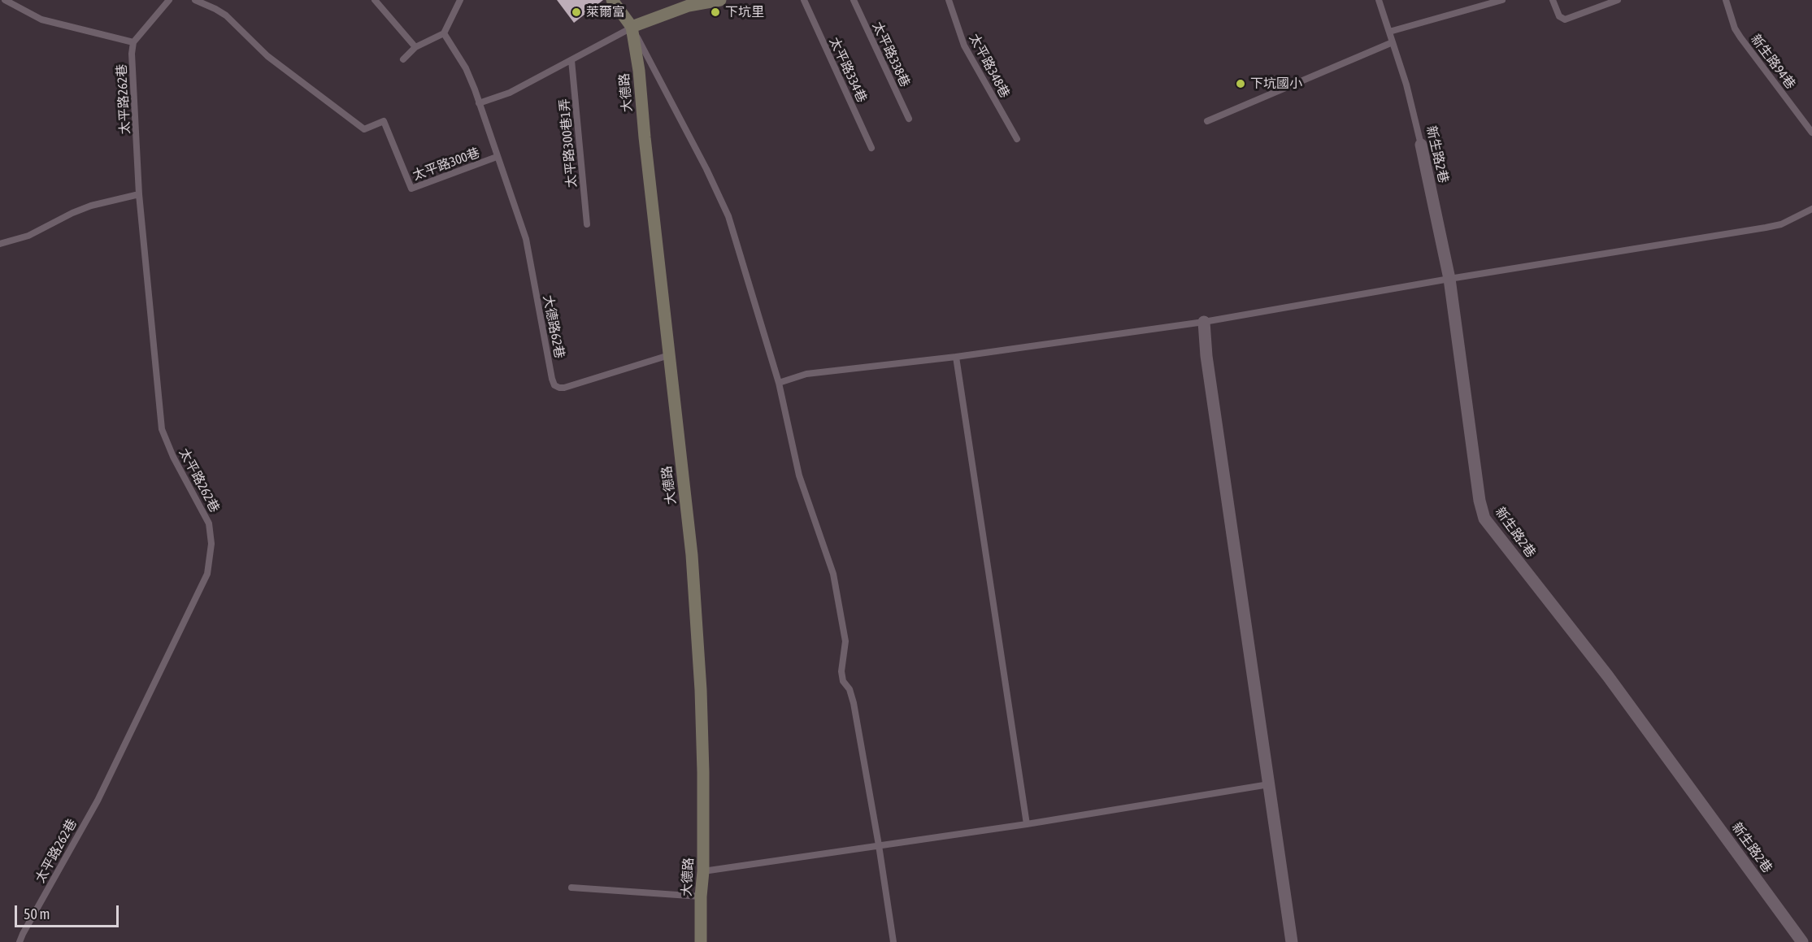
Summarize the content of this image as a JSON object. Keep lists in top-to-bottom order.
{
  "streets": {
    "street": ["大德路", "新生路2巷"],
    "lane": [
      "太平路338巷",
      "新生路94巷",
      "太平路348巷",
      "太平路334巷",
      "太平路262巷",
      "太平路300巷1弄",
      "太平路300巷",
      "大德路62巷"
    ]
  },
  "crossings": [
    ["大德路", "大德路62巷"],
    ["太平路300巷", "大德路62巷"]
  ],
  "places": ["萊爾富", "下坑里", "下坑國小"],
  "scale_bar": "50 m"
}
